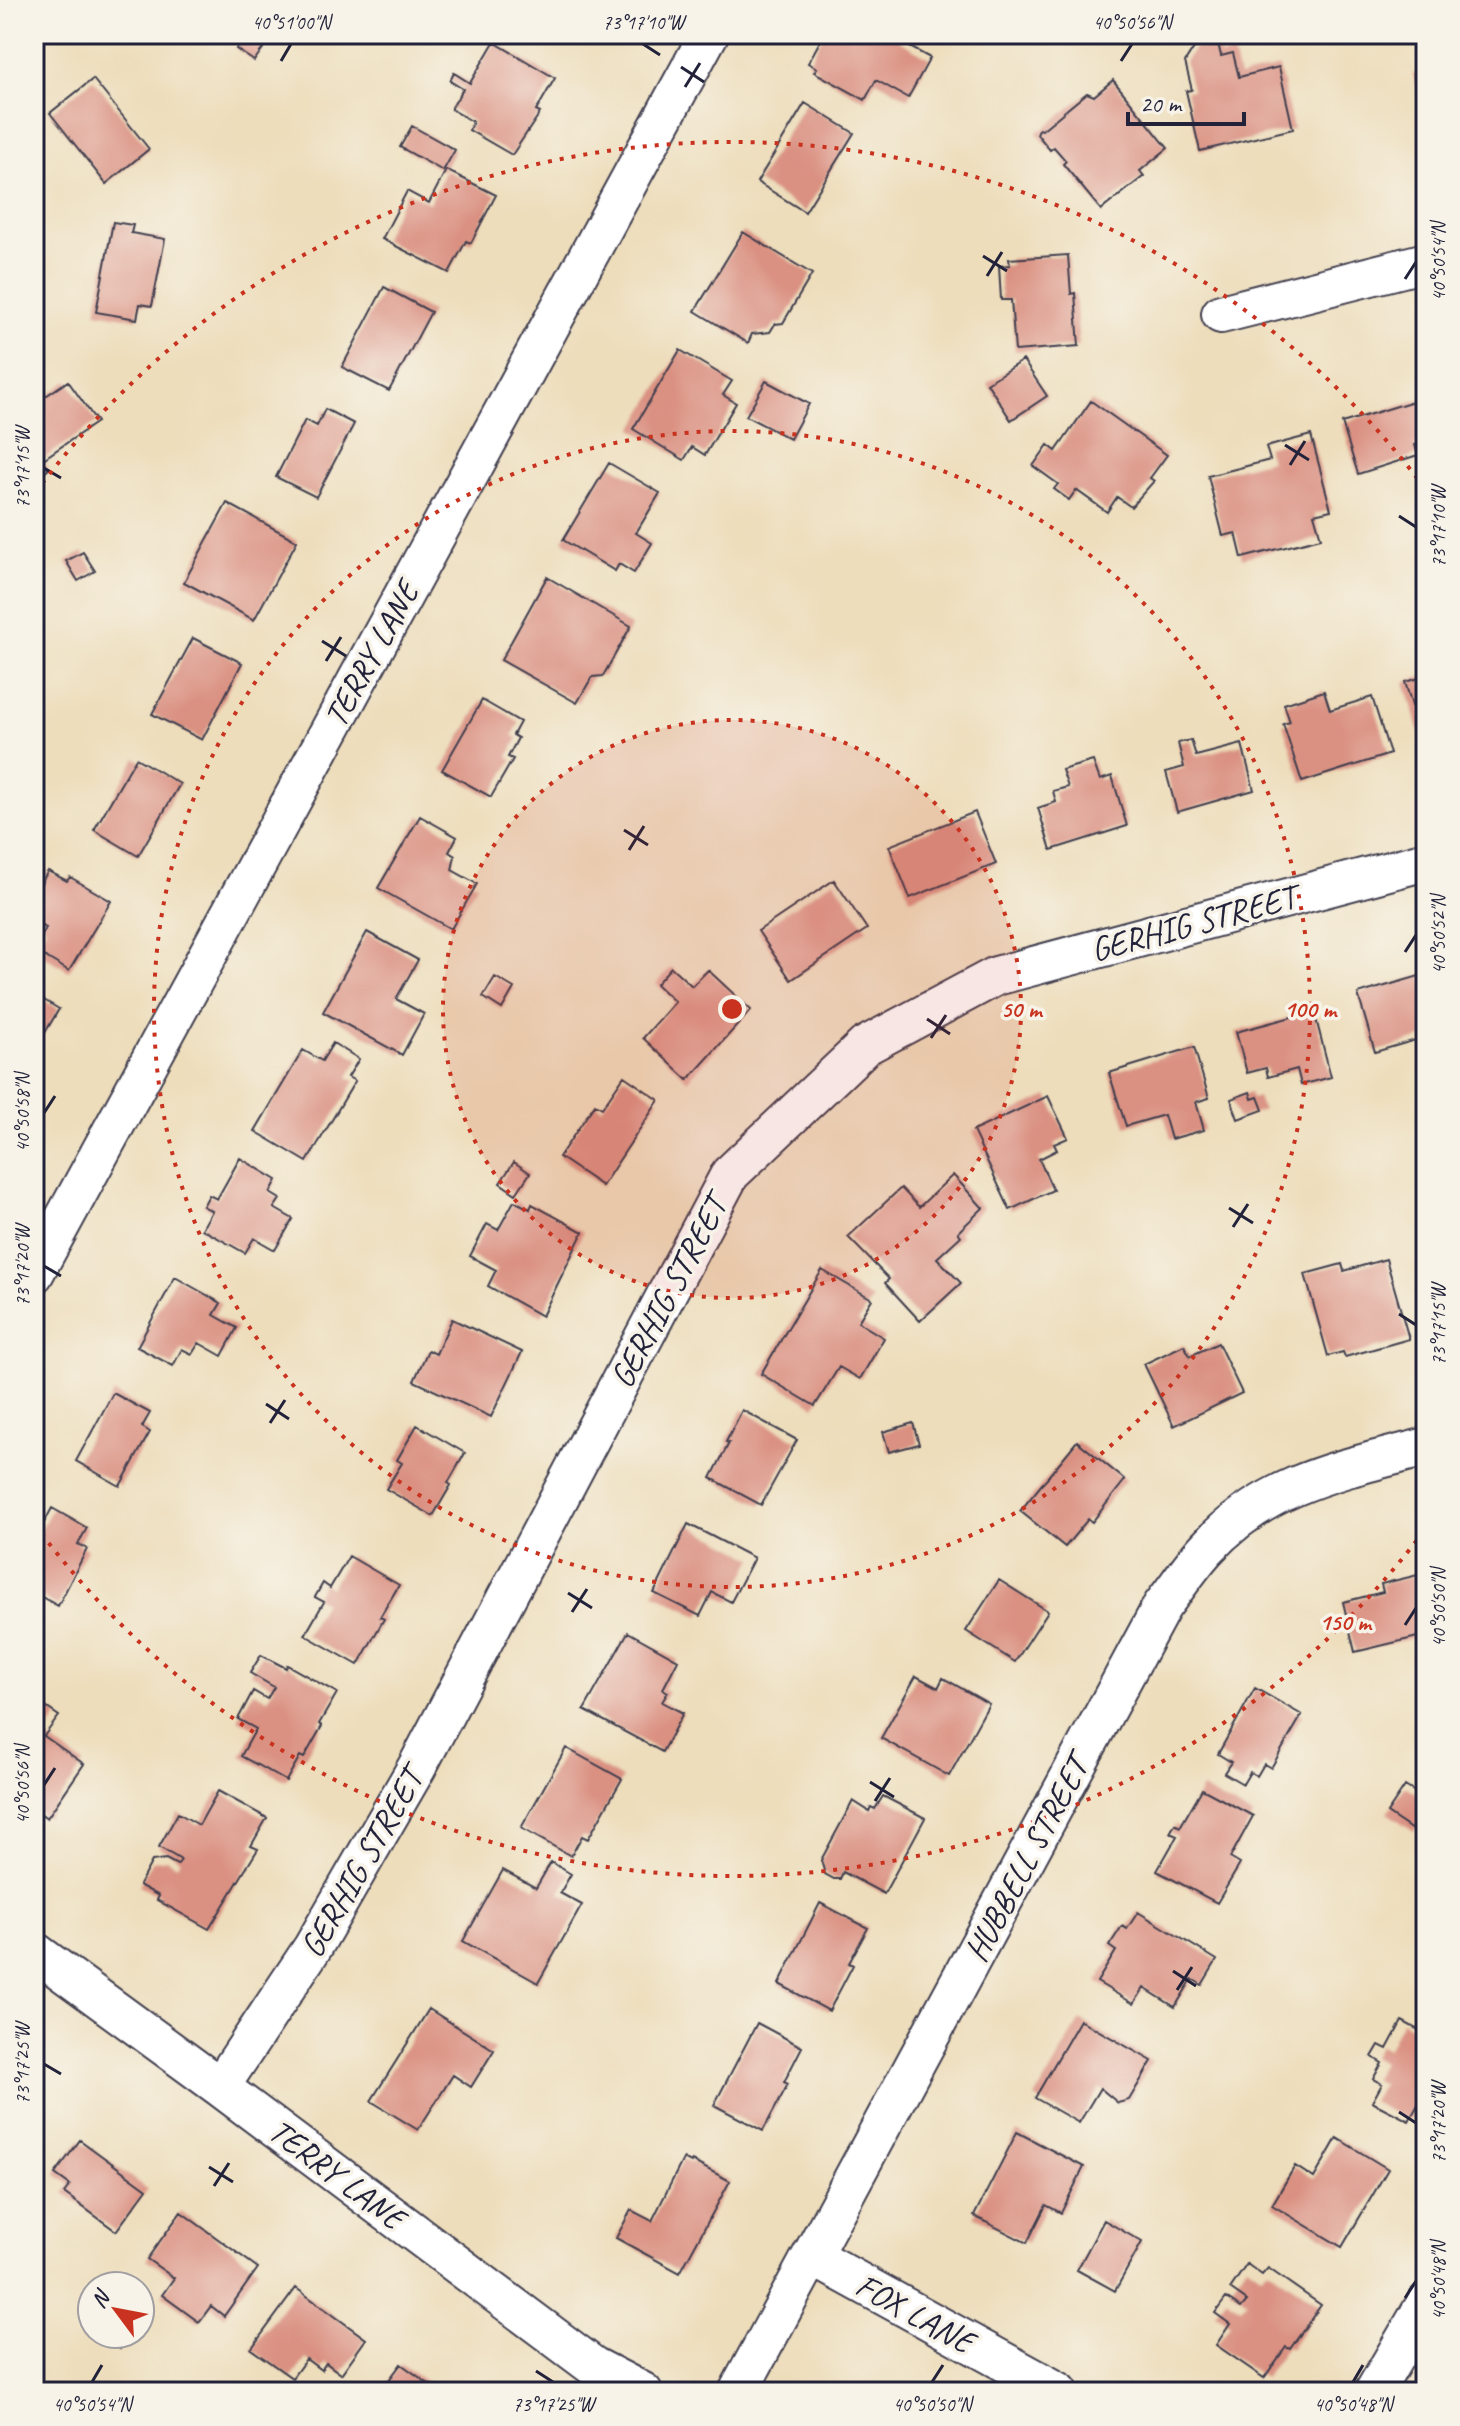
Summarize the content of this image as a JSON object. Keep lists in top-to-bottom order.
{
  "streets": {
    "street": [
      "TERRY LANE",
      "GERHIG STREET",
      "HUBBELL STREET",
      "FOX LANE"
    ]
  },
  "crossings": [
    ["TERRY LANE", "GERHIG STREET"],
    ["HUBBELL STREET", "FOX LANE"]
  ],
  "scale_bar": "20 m",
  "north": "top left",
  "coordinates": [
    "40°51'00\"N",
    "73°17'10\"W",
    "40°50'56\"N",
    "40°50'54\"N",
    "73°17'15\"W",
    "40°50'52\"N",
    "40°50'58\"N",
    "73°17'20\"W",
    "40°50'50\"N",
    "73°17'25\"W",
    "40°50'48\"N"
  ],
  "rings": ["50 m", "100 m", "150 m"]
}
